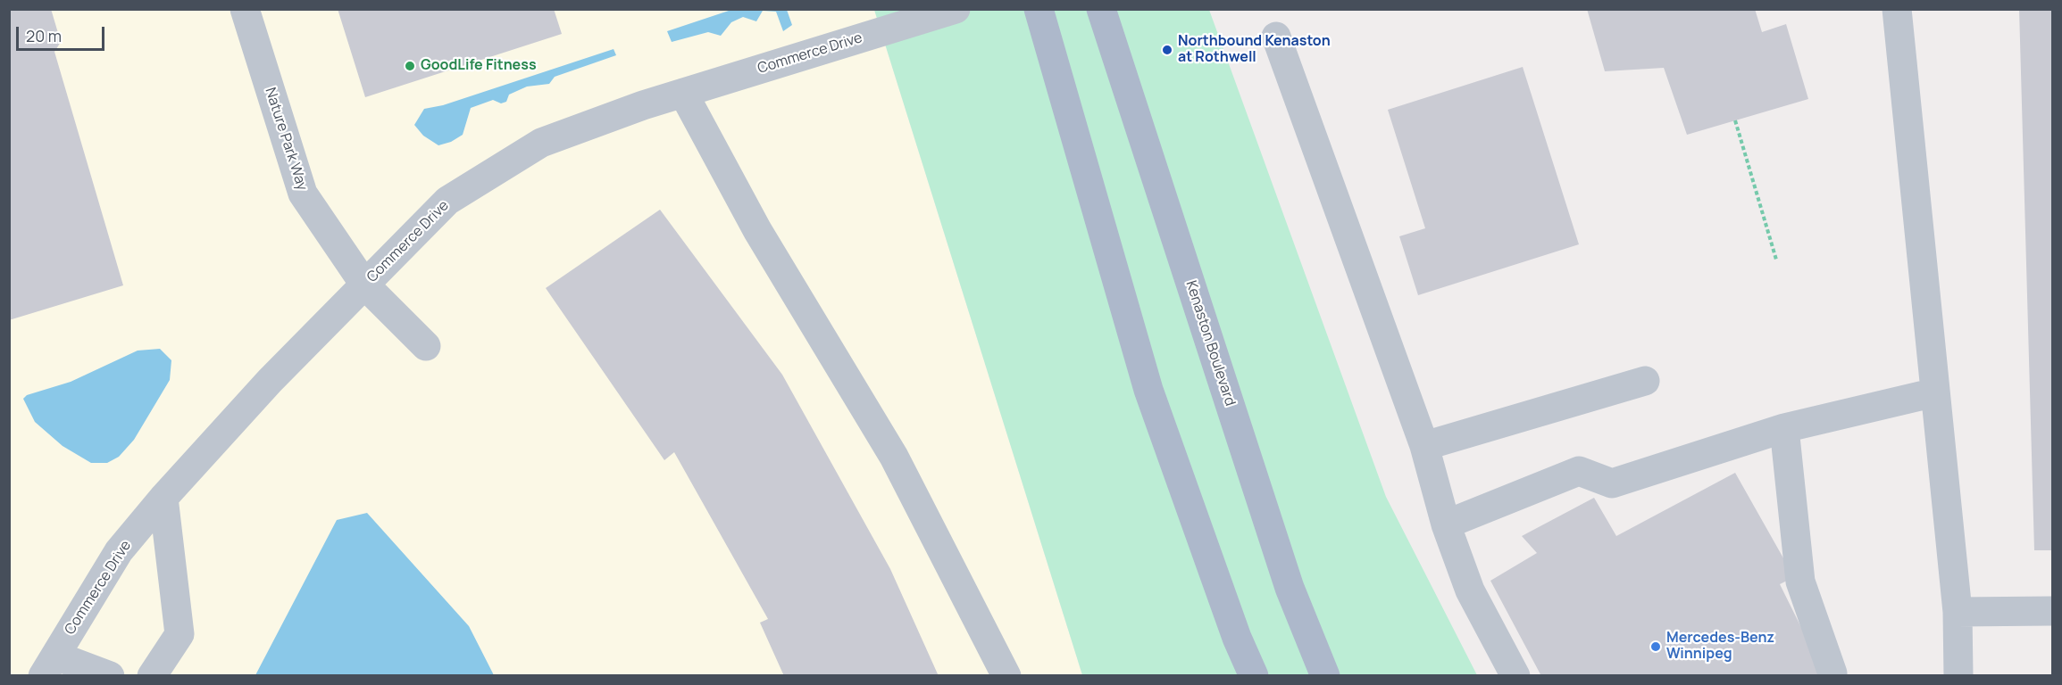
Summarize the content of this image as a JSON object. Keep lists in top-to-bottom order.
{
  "streets": {
    "main road": ["Kenaston Boulevard"],
    "street": ["Commerce Drive", "Nature Park Way"]
  },
  "crossings": [
    ["Commerce Drive", "Nature Park Way"]
  ],
  "places": ["Northbound Kenaston at Rothwell", "GoodLife Fitness", "Mercedes-Benz Winnipeg"],
  "scale_bar": "20 m"
}
